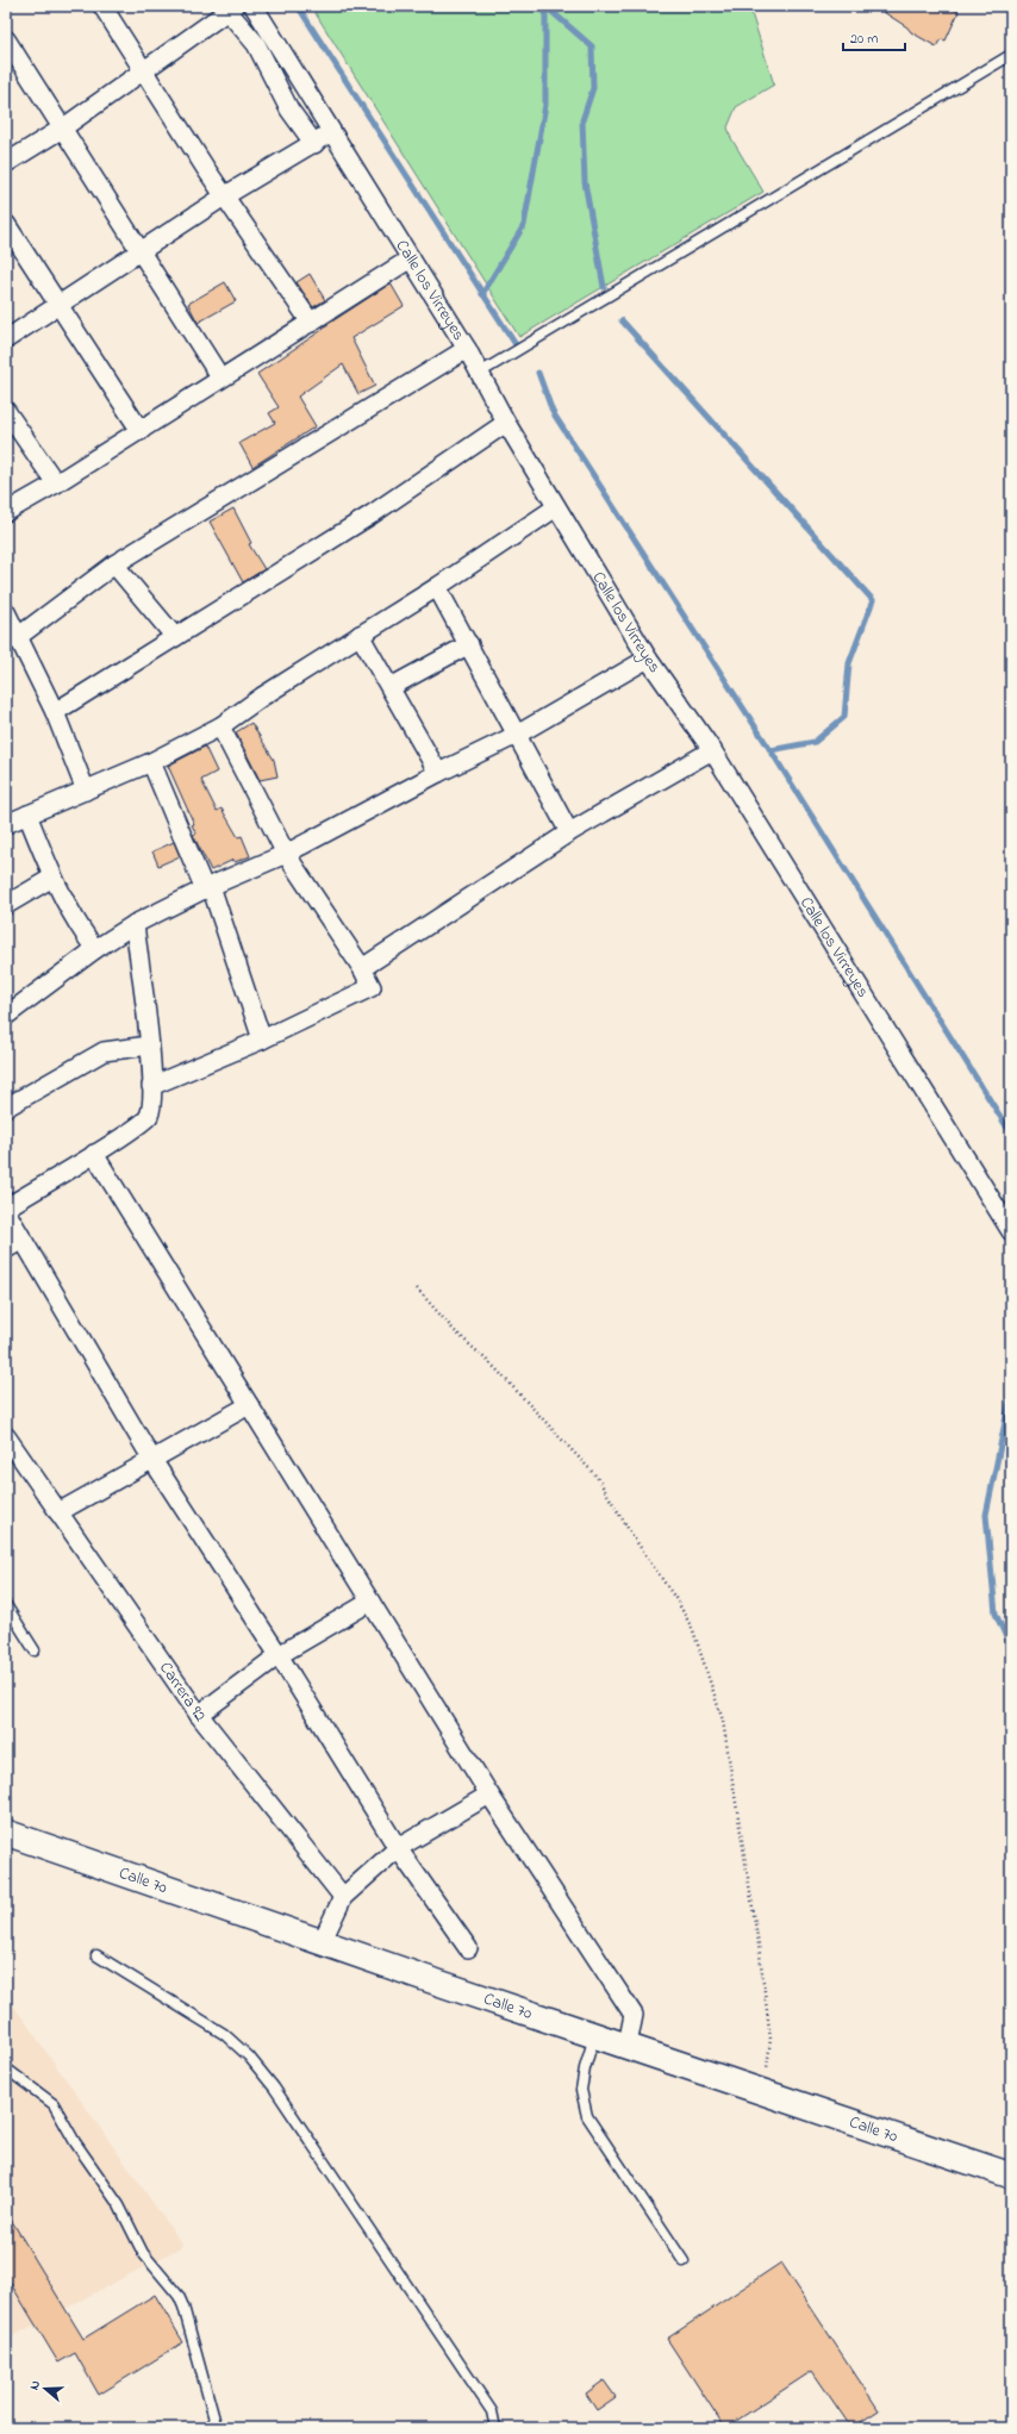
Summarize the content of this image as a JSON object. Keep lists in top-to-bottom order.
{
  "streets": {
    "street": ["Calle los Virreyes", "Carrera 92", "Calle 70"]
  },
  "scale_bar": "20 m",
  "north": "left"
}
